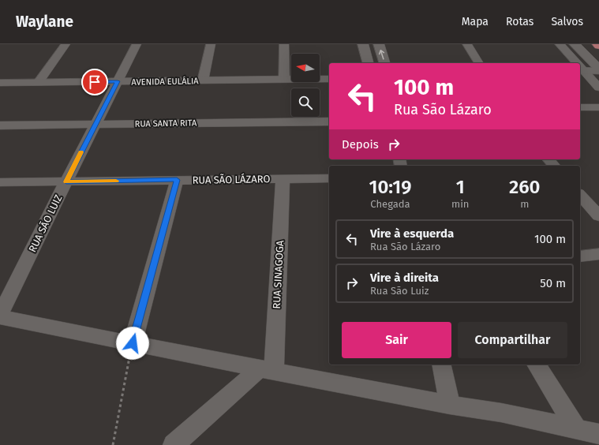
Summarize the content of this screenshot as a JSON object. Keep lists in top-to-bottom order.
{
  "streets": {
    "street": [
      "AVENIDA EULÁLIA",
      "RUA SANTA RITA",
      "RUA SÃO LÁZARO",
      "RUA SÃO LUIZ",
      "RUA SINAGOGA"
    ]
  },
  "crossings": [
    ["AVENIDA EULÁLIA", "RUA SÃO LUIZ"],
    ["RUA SANTA RITA", "RUA SÃO LUIZ"],
    ["RUA SÃO LÁZARO", "RUA SÃO LUIZ"],
    ["RUA SÃO LÁZARO", "RUA SINAGOGA"]
  ],
  "north": "left",
  "page": {
    "header": "Waylane",
    "nav": ["Mapa", "Rotas", "Salvos"],
    "turn": ["100 m", "Rua São Lázaro"],
    "then": "Depois",
    "eta": [
      "10:19",
      "Chegada",
      "1",
      "min",
      "260",
      "m"
    ],
    "list": [
      {
        "name": "Vire à esquerda",
        "note": "Rua São Lázaro",
        "value": "100 m"
      },
      {
        "name": "Vire à direita",
        "note": "Rua São Luiz",
        "value": "50 m"
      }
    ],
    "buttons": ["Sair", "Compartilhar"]
  }
}
